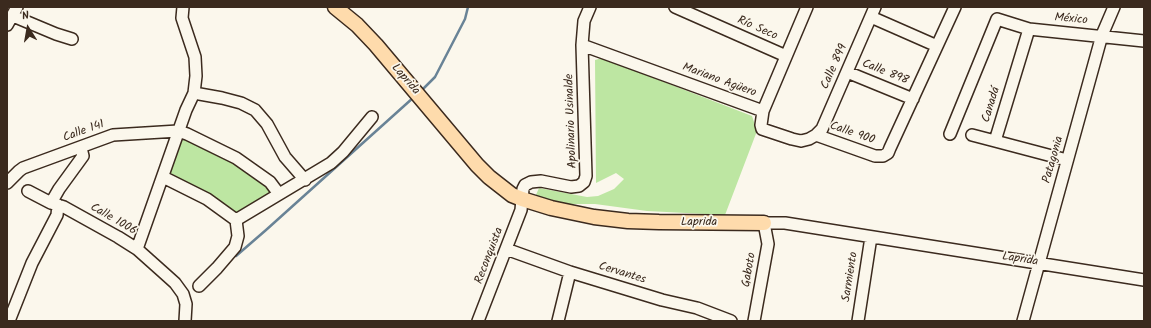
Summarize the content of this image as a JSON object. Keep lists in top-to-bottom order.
{
  "streets": {
    "main road": ["Laprida"],
    "street": [
      "México",
      "Río Seco",
      "Calle 899",
      "Calle 898",
      "Mariano Agüero",
      "Canadá",
      "Apolinario Usinalde",
      "Calle 141",
      "Calle 900",
      "Patagonia",
      "Calle 1006",
      "Reconquista",
      "Gaboto",
      "Cervantes",
      "Sarmiento"
    ]
  },
  "crossings": [
    ["México", "Canadá"],
    ["México", "Patagonia"],
    ["Río Seco", "Mariano Agüero"],
    ["Calle 899", "Calle 898"],
    ["Calle 899", "Calle 900"],
    ["Calle 898", "Calle 900"],
    ["Laprida", "Apolinario Usinalde"],
    ["Laprida", "Patagonia"],
    ["Laprida", "Reconquista"],
    ["Laprida", "Gaboto"],
    ["Laprida", "Sarmiento"],
    ["Mariano Agüero", "Apolinario Usinalde"],
    ["Mariano Agüero", "Calle 900"],
    ["Canadá", "Patagonia"],
    ["Apolinario Usinalde", "Reconquista"],
    ["Reconquista", "Cervantes"]
  ],
  "north": "top"
}
